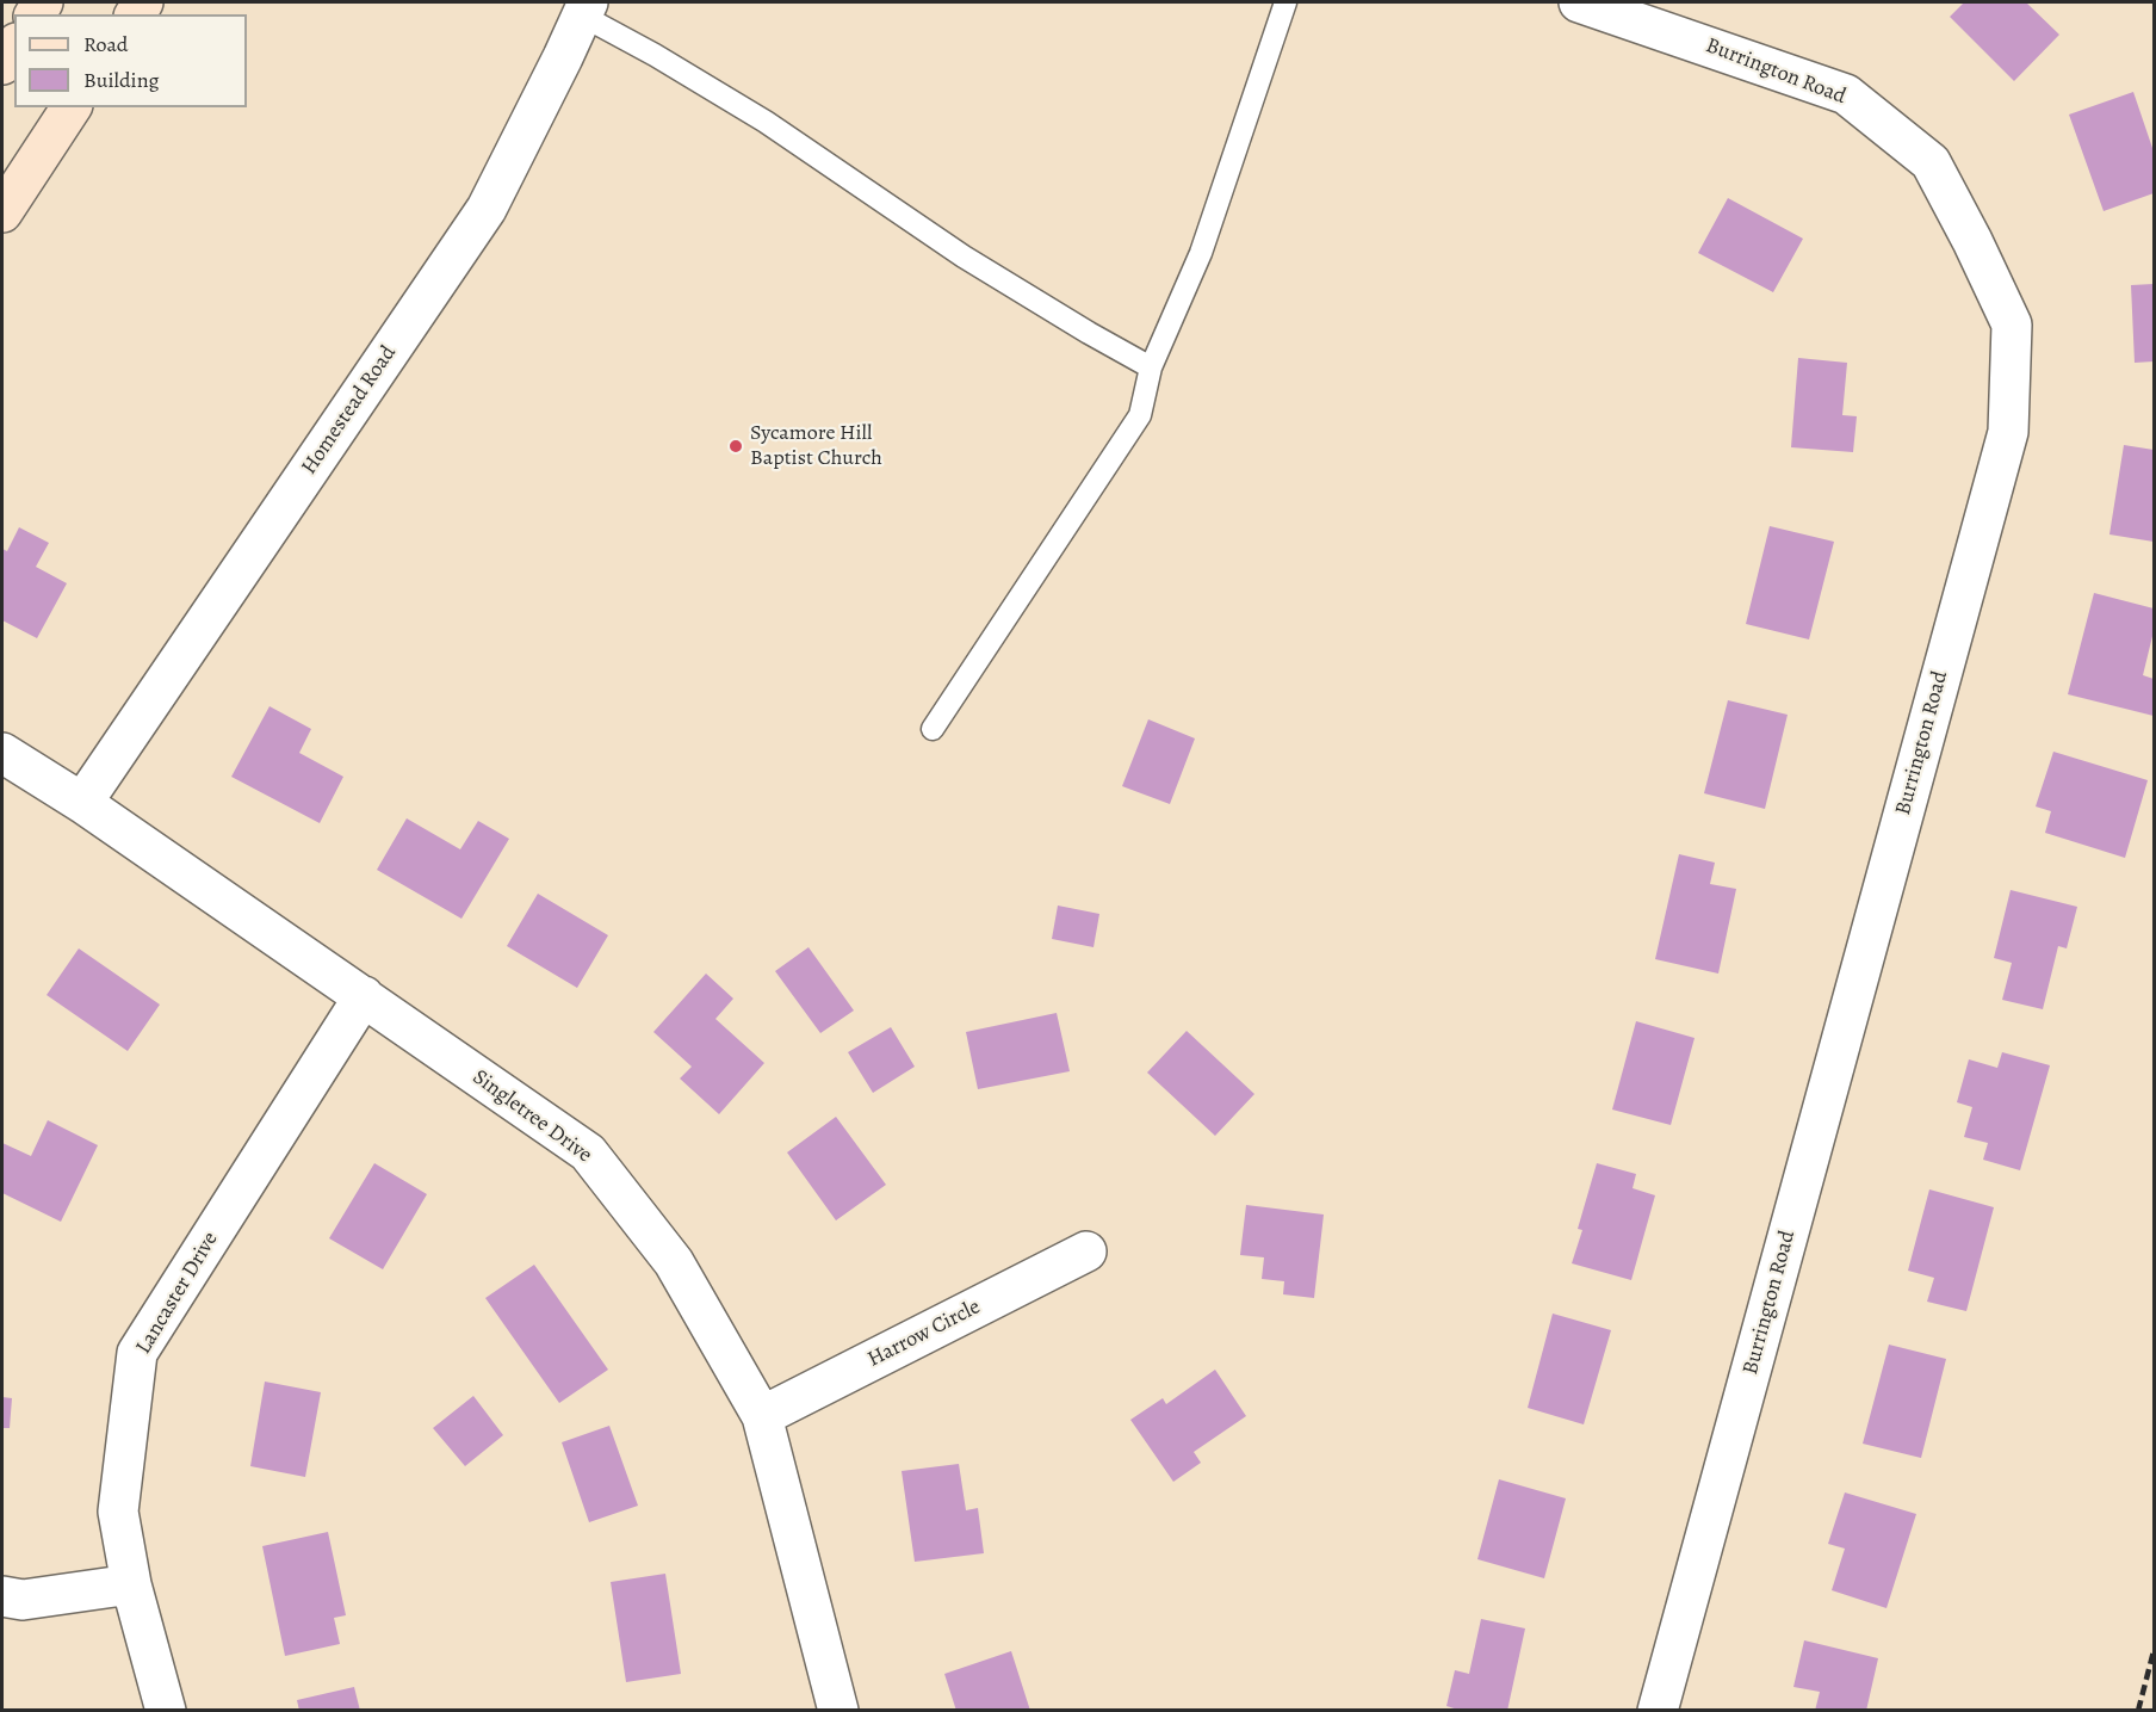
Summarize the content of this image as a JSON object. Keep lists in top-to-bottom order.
{
  "streets": {
    "street": [
      "Burrington Road",
      "Homestead Road",
      "Singletree Drive",
      "Lancaster Drive",
      "Harrow Circle"
    ]
  },
  "crossings": [
    ["Homestead Road", "Singletree Drive"],
    ["Singletree Drive", "Lancaster Drive"],
    ["Singletree Drive", "Harrow Circle"]
  ],
  "places": ["Sycamore Hill Baptist Church"],
  "legend": ["Road", "Building"]
}
